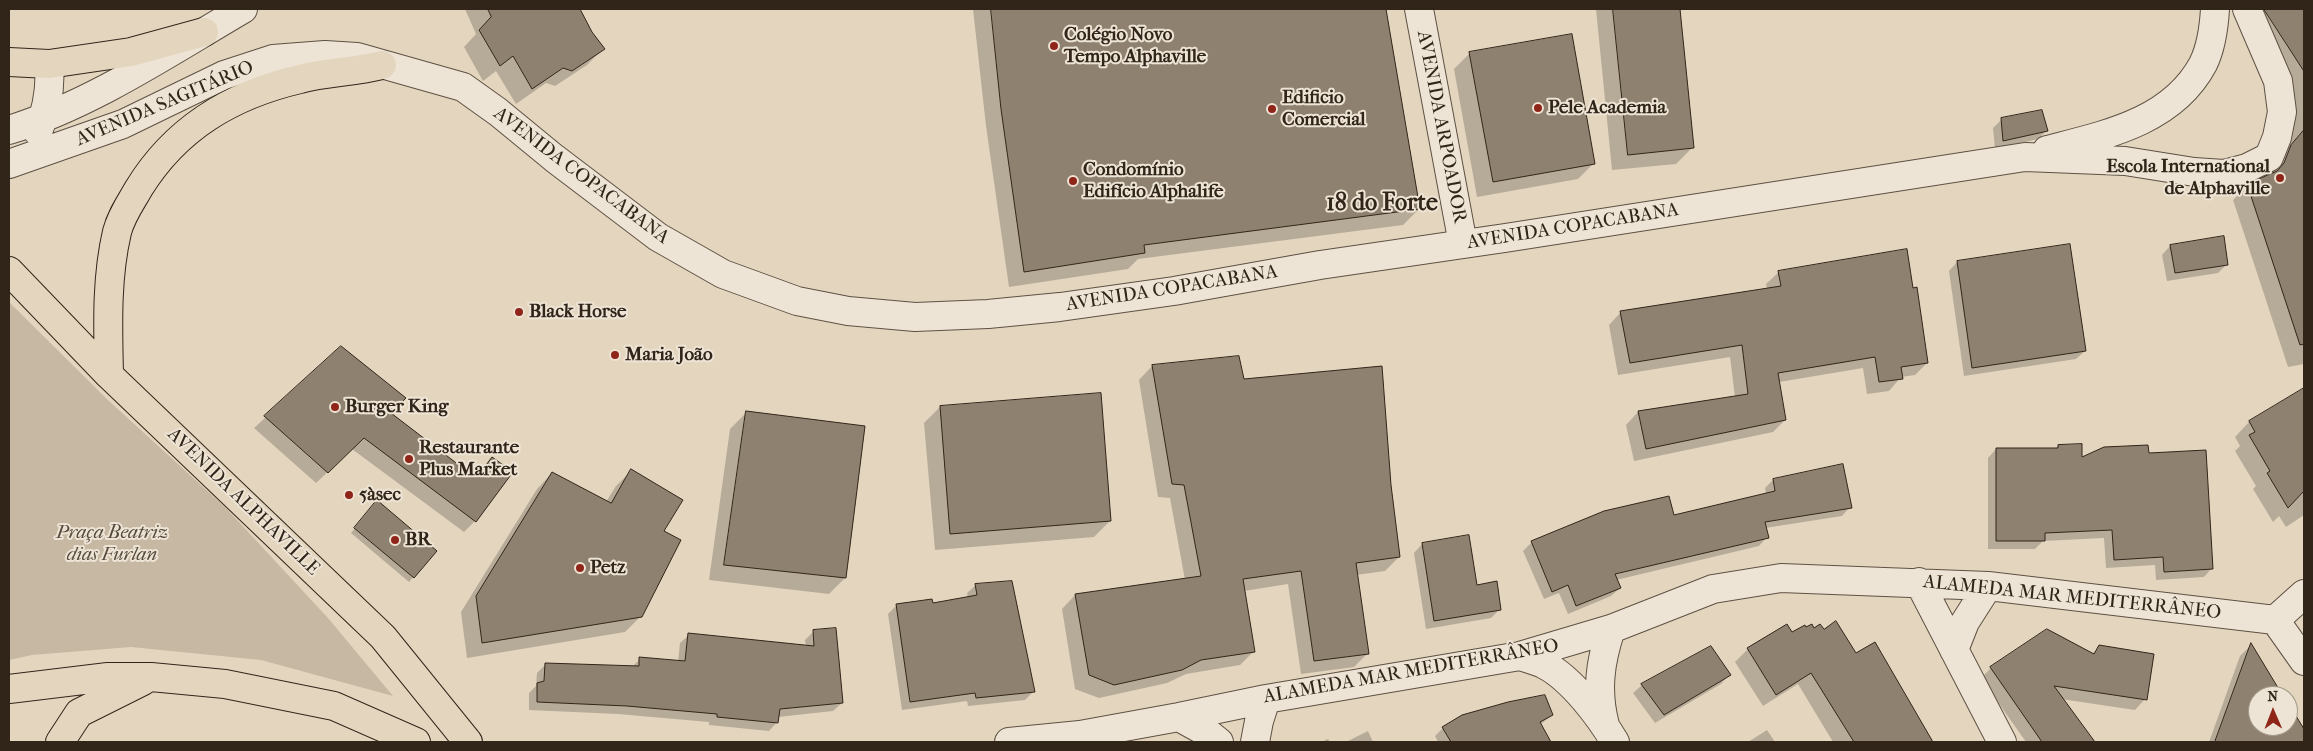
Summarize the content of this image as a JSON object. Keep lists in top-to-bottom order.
{
  "streets": {
    "main road": ["AVENIDA ALPHAVILLE"],
    "street": [
      "AVENIDA SAGITÁRIO",
      "AVENIDA ARPOADOR",
      "AVENIDA COPACABANA",
      "ALAMEDA MAR MEDITERRÂNEO"
    ]
  },
  "crossings": [
    ["AVENIDA SAGITÁRIO", "AVENIDA COPACABANA"],
    ["AVENIDA ARPOADOR", "AVENIDA COPACABANA"]
  ],
  "districts": ["18 do Forte"],
  "parks": ["Praça Beatriz dias Furlan"],
  "places": [
    "Colégio Novo Tempo Alphaville",
    "Pele Academia",
    "Edificio Comercial",
    "Escola International de Alphaville",
    "Condomínio Edifício Alphalife",
    "Black Horse",
    "Maria João",
    "Burger King",
    "Restaurante Plus Market",
    "5àsec",
    "BR",
    "Petz"
  ],
  "north": "top"
}
